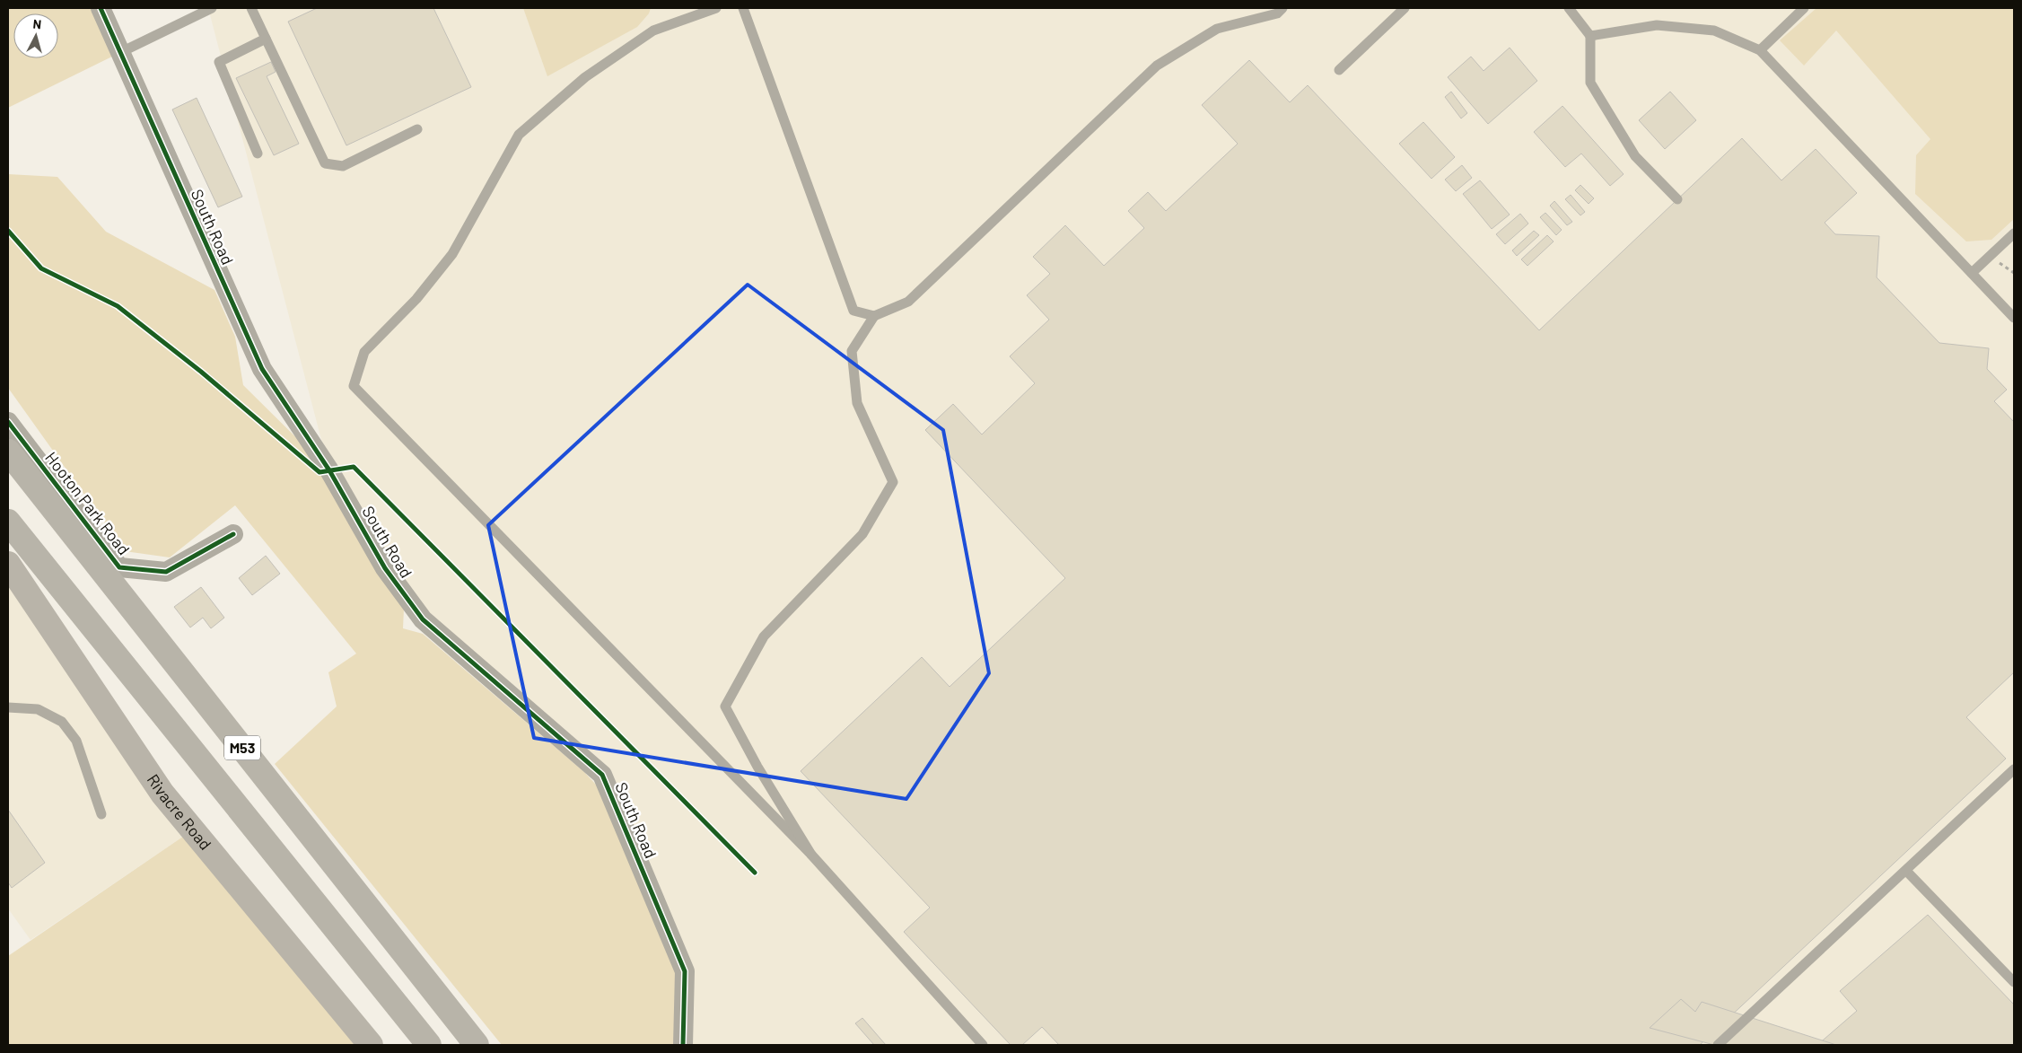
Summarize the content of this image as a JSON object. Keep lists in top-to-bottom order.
{
  "streets": {
    "highway": ["M53"],
    "main road": ["Rivacre Road"],
    "street": ["South Road", "Hooton Park Road"]
  },
  "north": "top"
}
